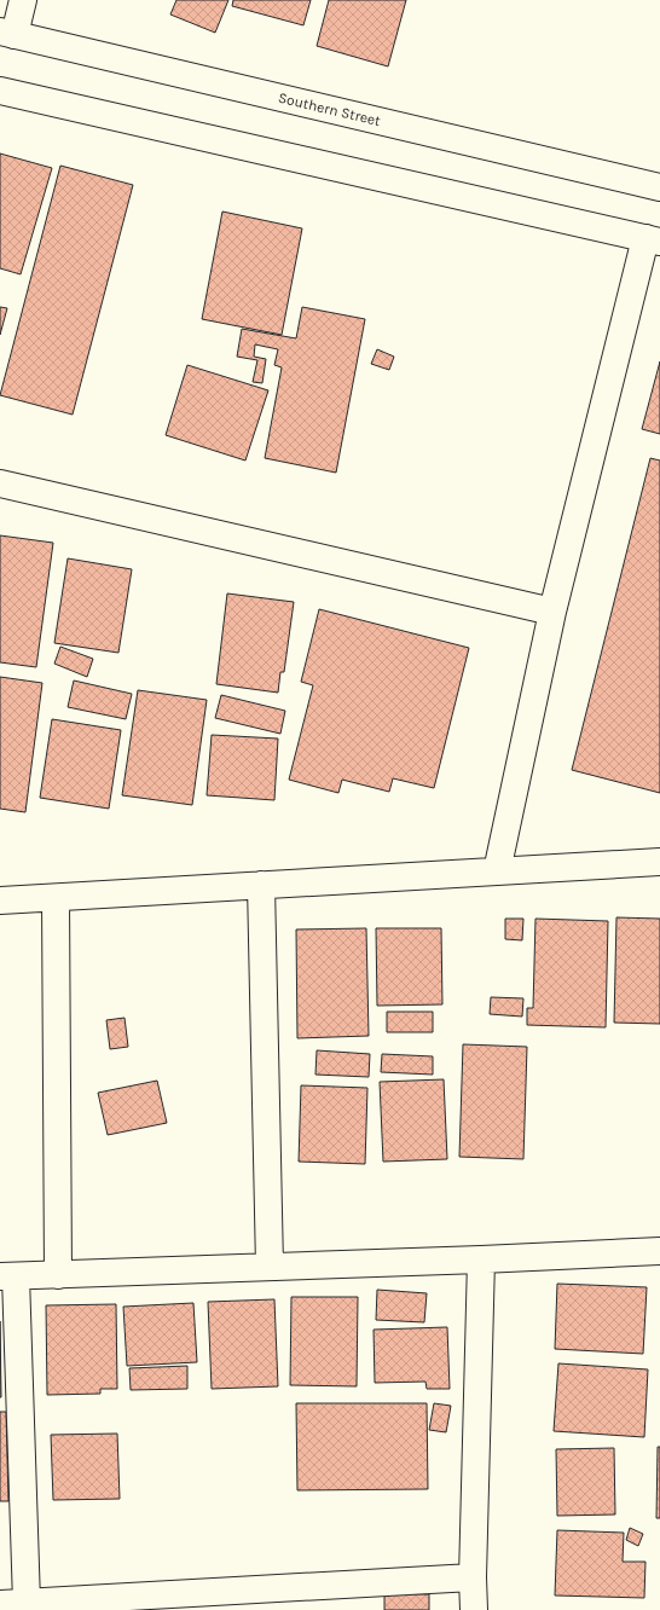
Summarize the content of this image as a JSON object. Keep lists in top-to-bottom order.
{
  "streets": {
    "street": ["Southern Street"]
  }
}
